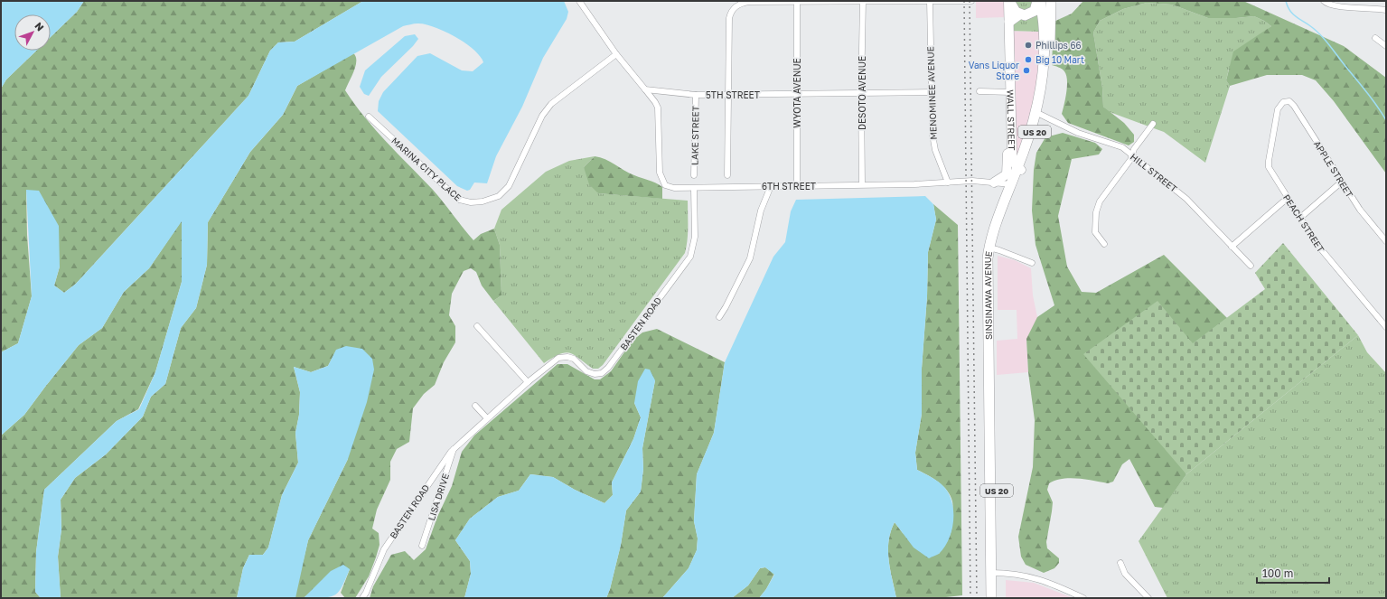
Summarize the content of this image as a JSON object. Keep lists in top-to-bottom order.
{
  "streets": {
    "highway": ["US 20", "SINSINAWA AVENUE"],
    "main road": ["WALL STREET"],
    "street": [
      "WYOTA AVENUE",
      "DESOTO AVENUE",
      "MENOMINEE AVENUE",
      "5TH STREET",
      "LAKE STREET",
      "MARINA CITY PLACE",
      "APPLE STREET",
      "HILL STREET",
      "6TH STREET",
      "PEACH STREET",
      "BASTEN ROAD",
      "LISA DRIVE"
    ]
  },
  "crossings": [
    ["WYOTA AVENUE", "5TH STREET"],
    ["WYOTA AVENUE", "6TH STREET"],
    ["DESOTO AVENUE", "5TH STREET"],
    ["DESOTO AVENUE", "6TH STREET"],
    ["MENOMINEE AVENUE", "5TH STREET"],
    ["MENOMINEE AVENUE", "6TH STREET"],
    ["5TH STREET", "LAKE STREET"],
    ["5TH STREET", "6TH STREET"],
    ["WALL STREET", "SINSINAWA AVENUE"],
    ["APPLE STREET", "PEACH STREET"],
    ["HILL STREET", "SINSINAWA AVENUE"],
    ["6TH STREET", "SINSINAWA AVENUE"],
    ["6TH STREET", "BASTEN ROAD"],
    ["BASTEN ROAD", "LISA DRIVE"]
  ],
  "places": ["Phillips 66", "Big 10 Mart", "Vans Liquor Store"],
  "scale_bar": "100 m",
  "north": "top right"
}
